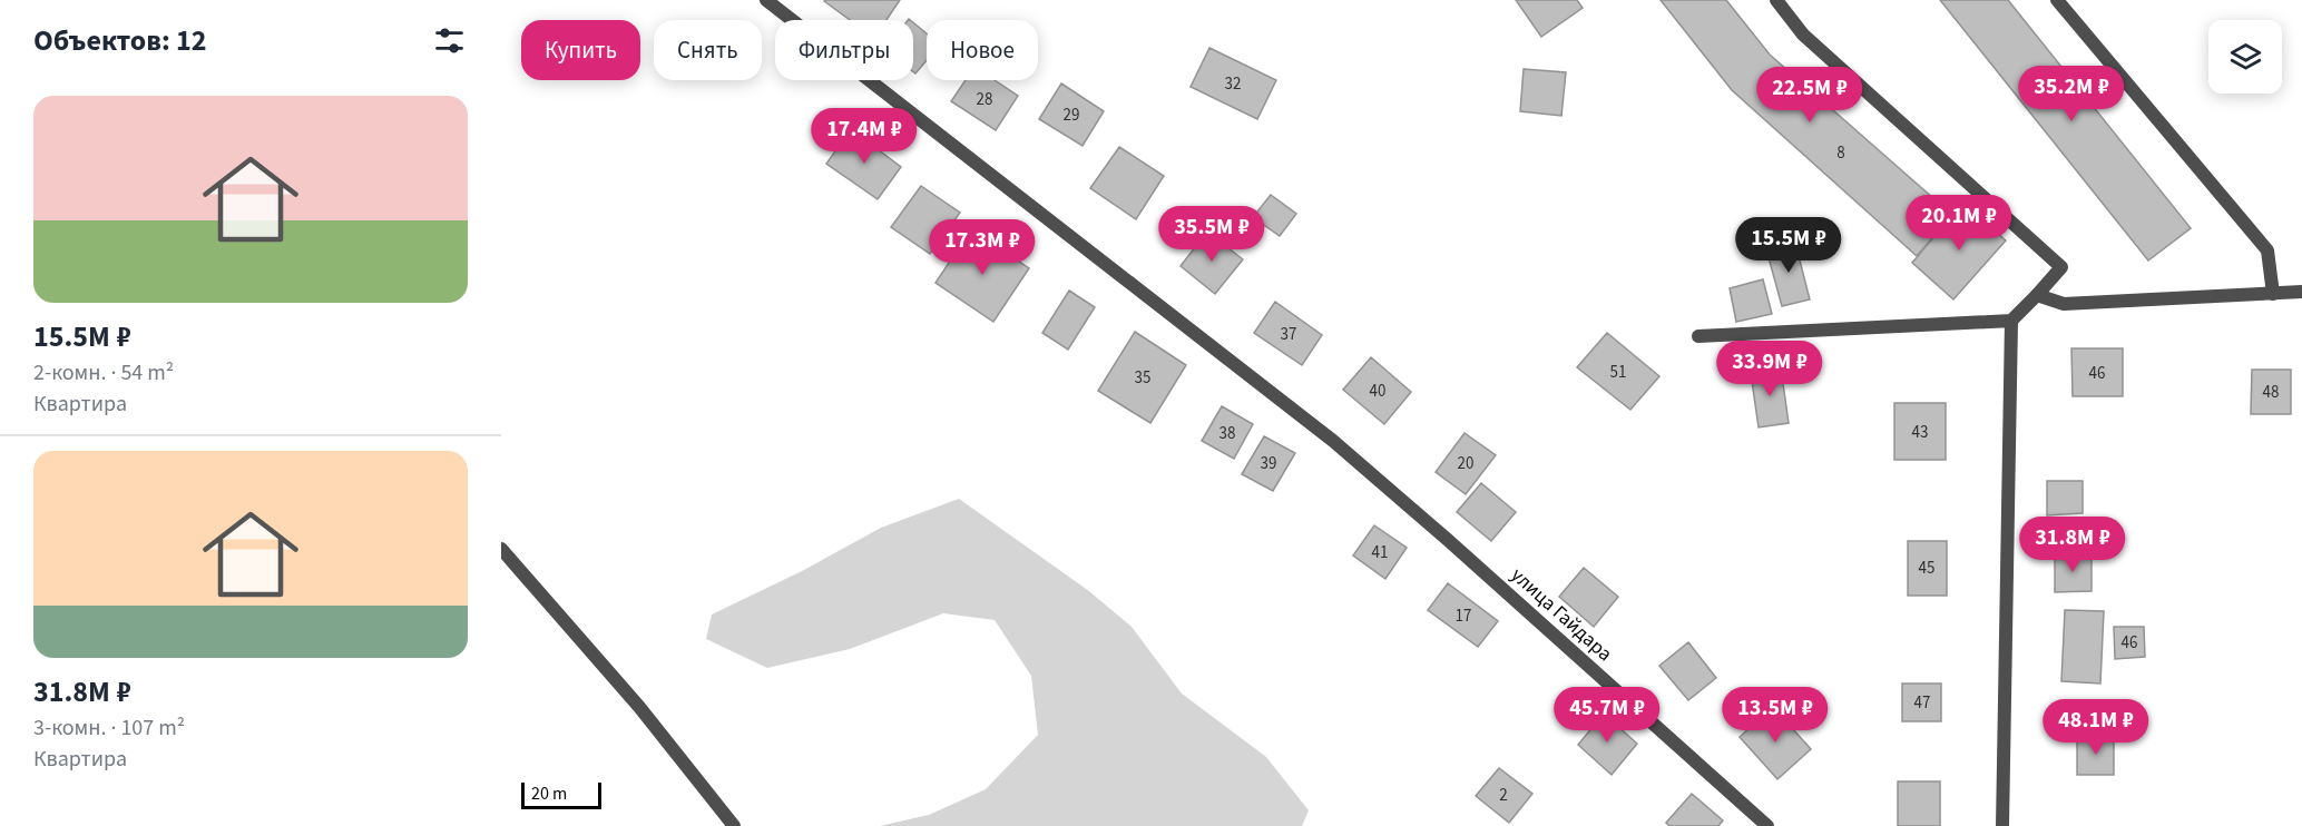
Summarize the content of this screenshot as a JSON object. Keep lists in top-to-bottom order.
{
  "streets": {
    "street": ["улица Гайдара"]
  },
  "house_numbers": [
    "32",
    "28",
    "29",
    "8",
    "37",
    "51",
    "46",
    "35",
    "40",
    "48",
    "43",
    "38",
    "39",
    "20",
    "41",
    "45",
    "17",
    "46",
    "47",
    "2"
  ],
  "scale_bar": "20 m",
  "page": {
    "heading": "Объектов: 12",
    "chip": [
      "Купить",
      "Снять",
      "Фильтры",
      "Новое"
    ],
    "price": [
      "35.2M ₽",
      "22.5M ₽",
      "17.4M ₽",
      "20.1M ₽",
      "35.5M ₽",
      "15.5M ₽",
      "17.3M ₽",
      "33.9M ₽",
      "31.8M ₽",
      "45.7M ₽",
      "13.5M ₽",
      "48.1M ₽"
    ],
    "list": [
      {
        "name": "15.5M ₽",
        "note": "2-комн. · 54 m² · Квартира"
      },
      {
        "name": "31.8M ₽",
        "note": "3-комн. · 107 m² · Квартира"
      }
    ],
    "scale": "20 m"
  }
}
